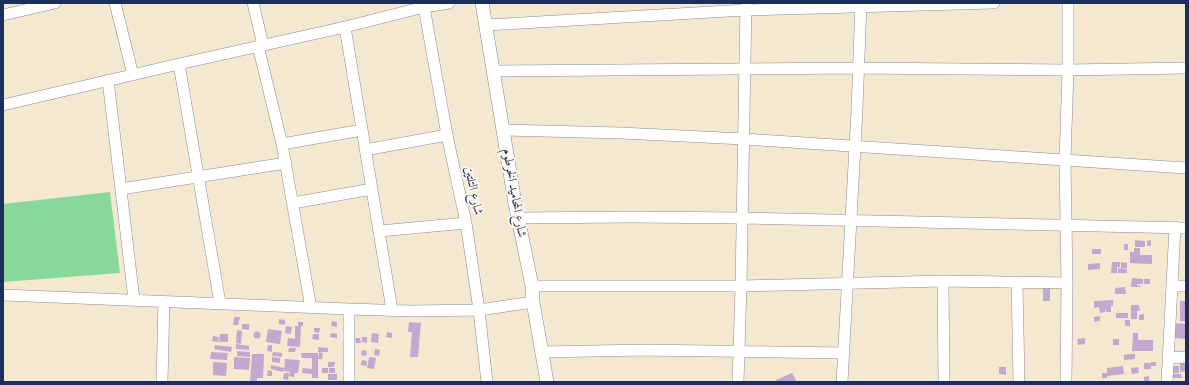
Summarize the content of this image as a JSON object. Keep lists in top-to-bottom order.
{
  "streets": {
    "street": ["شارع التلتين", "شارع المحاميد الخرطوم"]
  }
}
